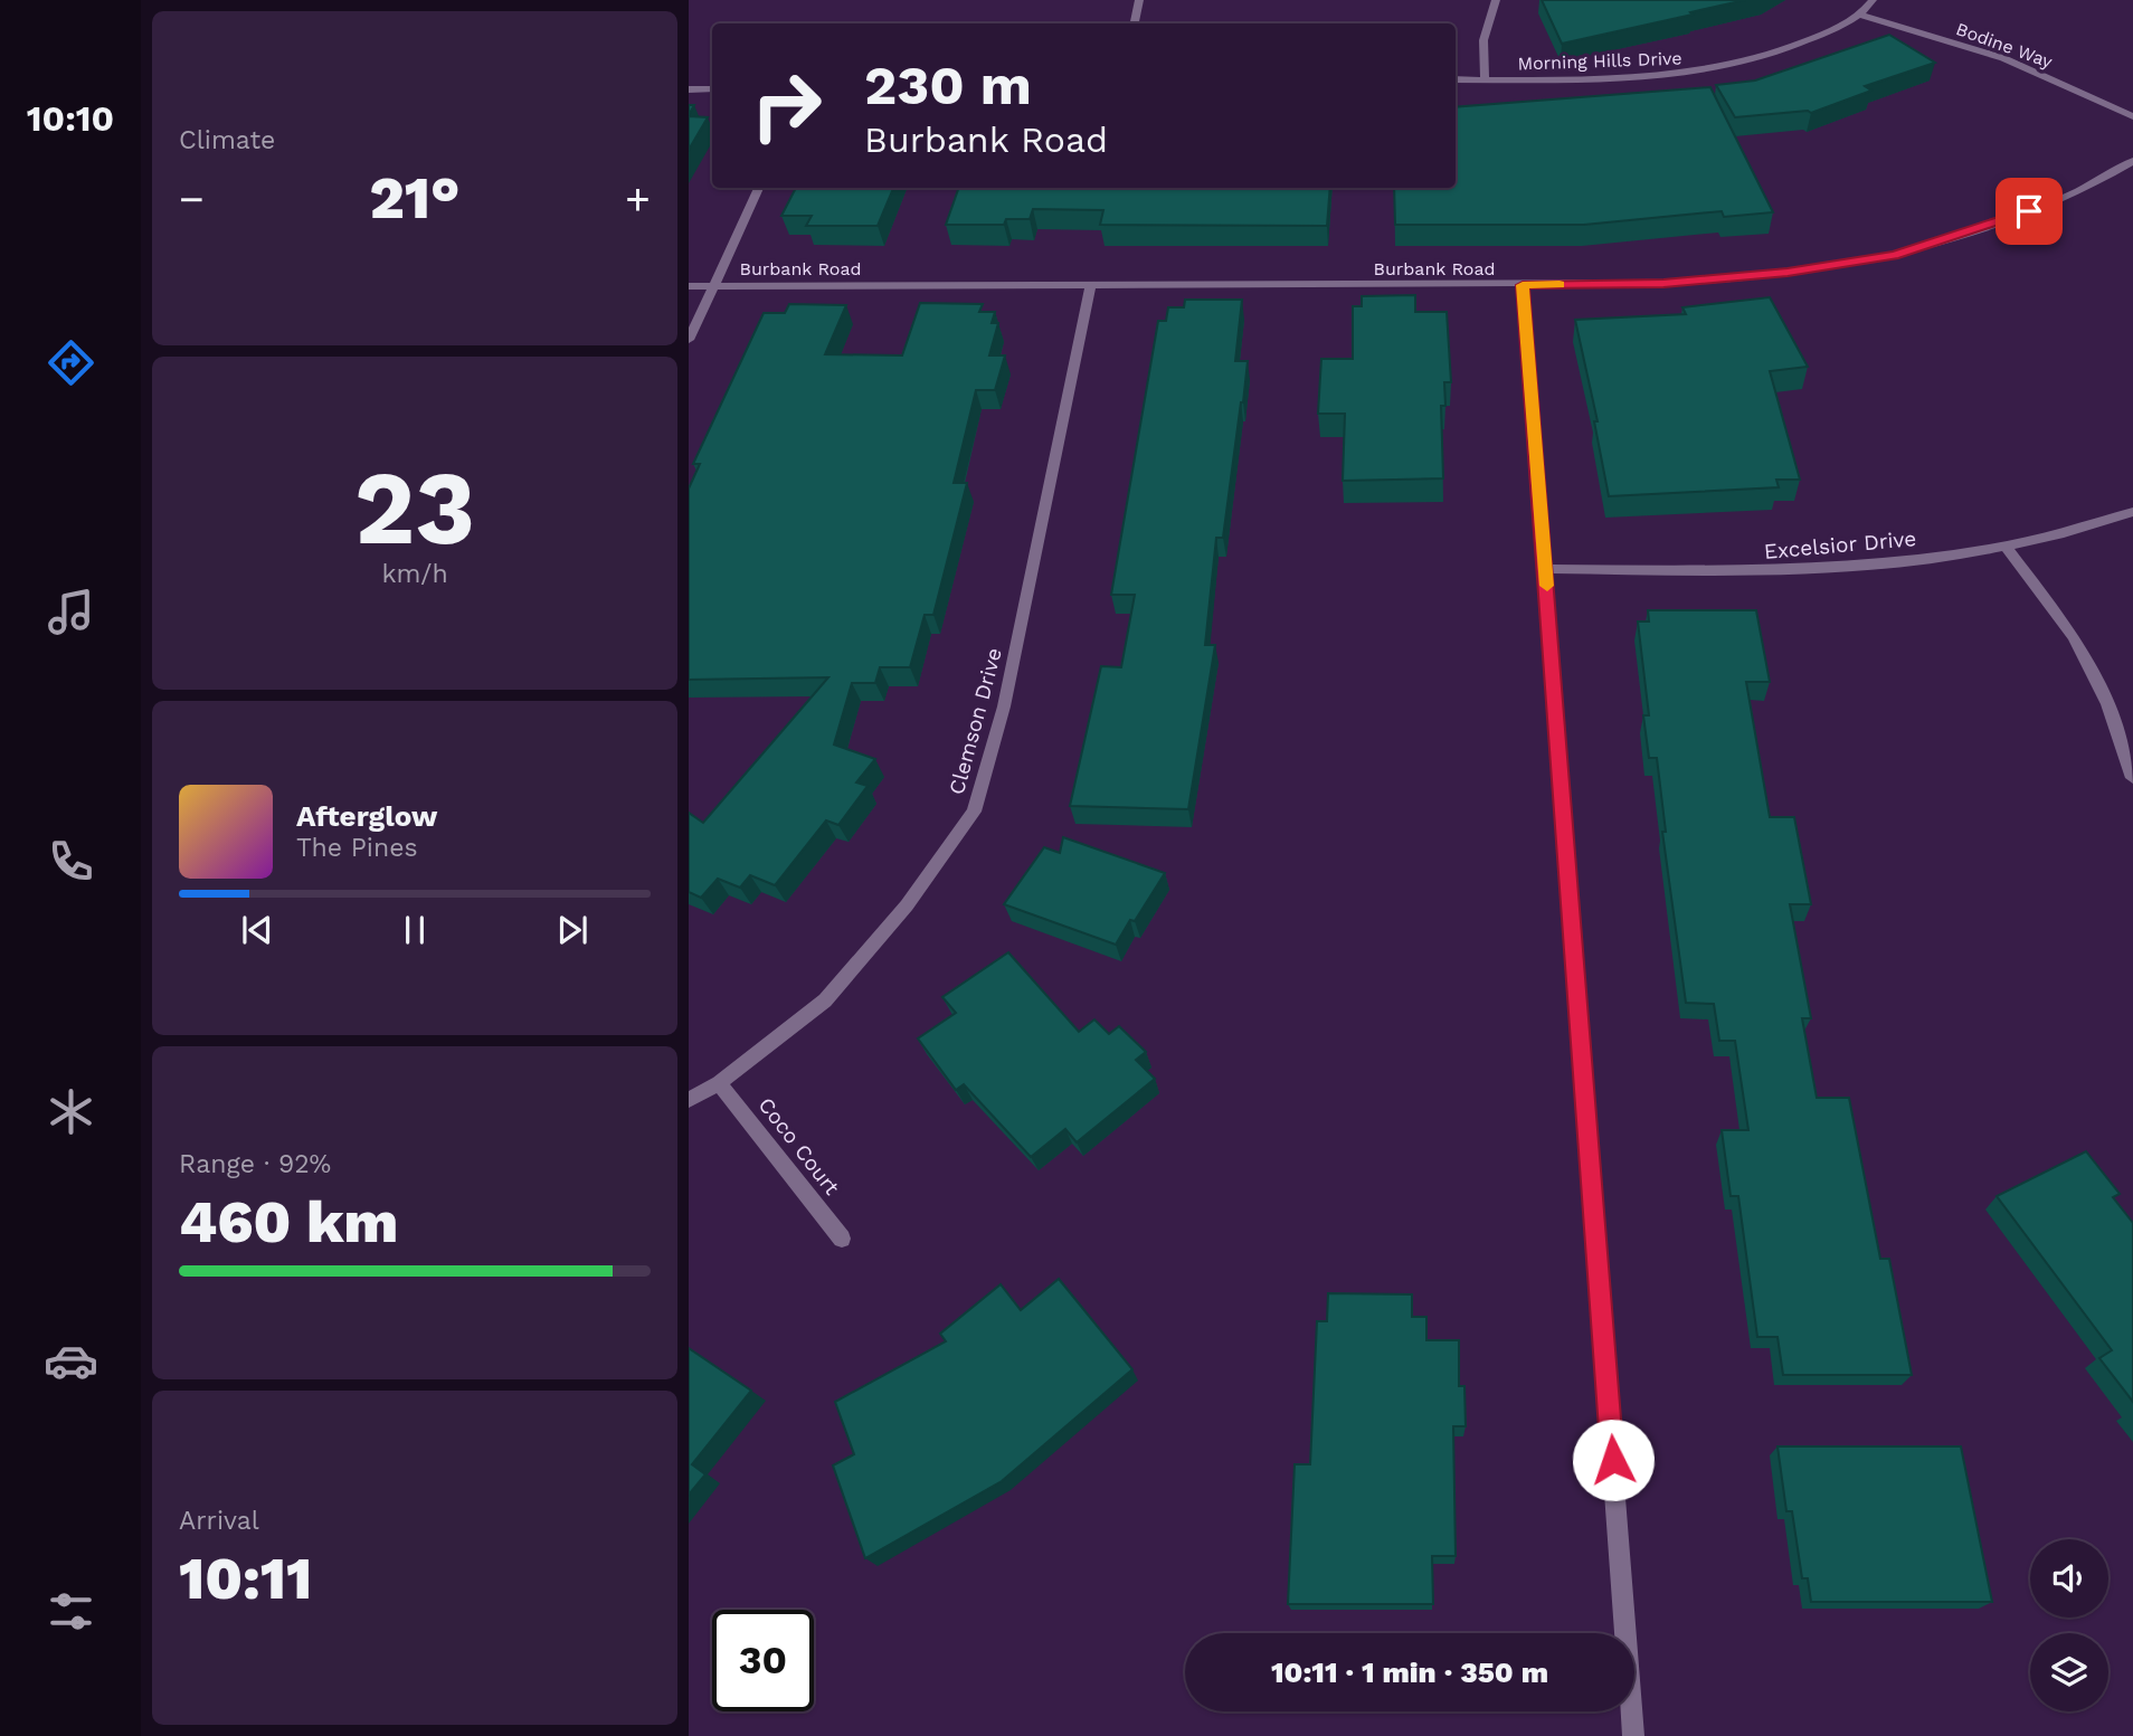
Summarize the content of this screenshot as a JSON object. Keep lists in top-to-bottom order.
{
  "streets": {
    "street": [
      "Bodine Way",
      "Morning Hills Drive",
      "Burbank Road",
      "Excelsior Drive",
      "Clemson Drive",
      "Coco Court"
    ]
  },
  "crossings": [
    ["Bodine Way", "Morning Hills Drive"],
    ["Burbank Road", "Clemson Drive"],
    ["Clemson Drive", "Coco Court"]
  ],
  "page": {
    "tabs": "10:10",
    "tile": [
      "Climate",
      ["23", "km/h"],
      ["Range · 92%", "460 km"],
      ["Arrival", "10:11"]
    ],
    "turn": ["230 m", "Burbank Road"],
    "heat": ["−", "21°", "+"],
    "song": ["Afterglow", "The Pines"],
    "limit": "30",
    "trip": "10:11 · 1 min · 350 m"
  }
}
